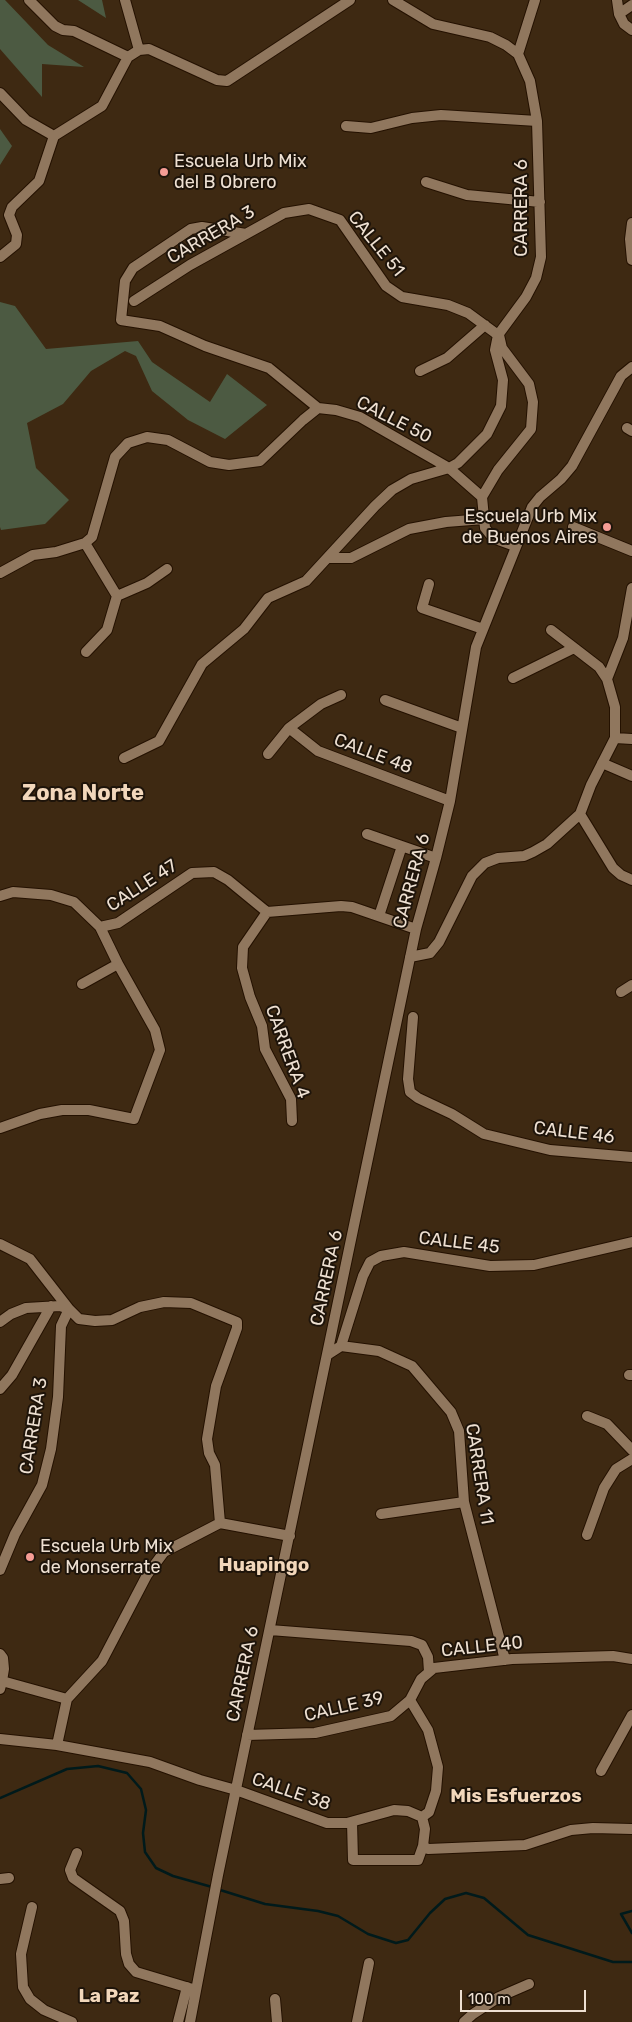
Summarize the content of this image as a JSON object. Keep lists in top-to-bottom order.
{
  "streets": {
    "street": [
      "CARRERA 6",
      "CARRERA 3",
      "CALLE 51",
      "CALLE 50",
      "CALLE 48",
      "CALLE 47",
      "CARRERA 4",
      "CALLE 46",
      "CALLE 45",
      "CARRERA 11",
      "CALLE 40",
      "CALLE 39",
      "CALLE 38"
    ]
  },
  "crossings": [
    ["CARRERA 6", "CALLE 51"],
    ["CARRERA 6", "CALLE 48"],
    ["CARRERA 6", "CALLE 40"],
    ["CARRERA 6", "CALLE 39"],
    ["CARRERA 6", "CALLE 38"],
    ["CARRERA 3", "CALLE 51"],
    ["CARRERA 3", "CALLE 50"],
    ["CALLE 47", "CARRERA 4"],
    ["CALLE 45", "CARRERA 11"],
    ["CARRERA 11", "CALLE 40"],
    ["CALLE 40", "CALLE 39"]
  ],
  "districts": [
    "Zona Norte",
    "Huapingo",
    "Mis Esfuerzos",
    "La Paz"
  ],
  "places": ["Escuela Urb Mix del B Obrero", "Escuela Urb Mix de Buenos Aires", "Escuela Urb Mix de Monserrate"],
  "scale_bar": "100 m"
}
